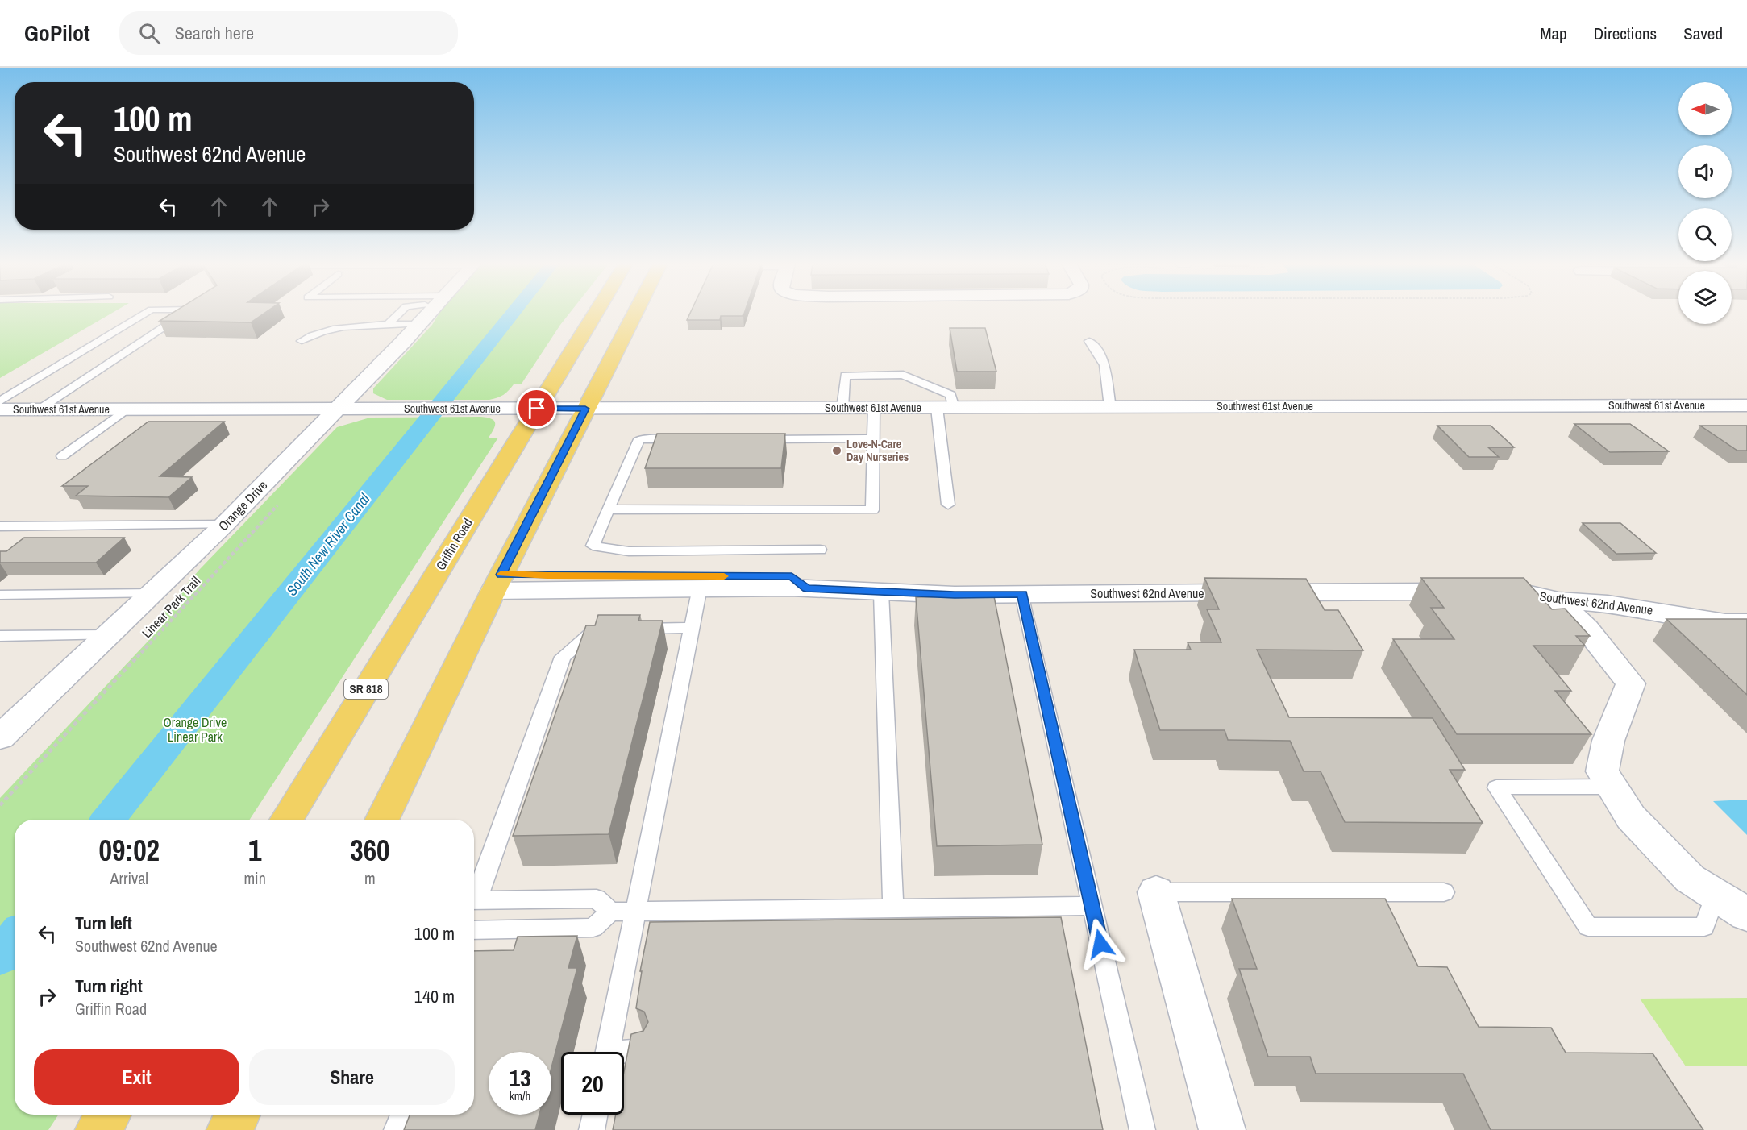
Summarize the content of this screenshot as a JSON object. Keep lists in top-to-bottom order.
{
  "streets": {
    "main road": ["Griffin Road", "SR 818"],
    "street": ["Southwest 61st Avenue", "Orange Drive", "Southwest 62nd Avenue"],
    "path": ["Linear Park Trail"]
  },
  "crossings": [
    ["Southwest 61st Avenue", "Orange Drive"],
    ["Southwest 61st Avenue", "Griffin Road"]
  ],
  "water": ["South New River Canal"],
  "parks": ["Orange Drive Linear Park"],
  "places": ["Love-N-Care Day Nurseries"],
  "north": "left",
  "page": {
    "header": "GoPilot",
    "search": "Search here",
    "nav": ["Map", "Directions", "Saved"],
    "turn": ["100 m", "Southwest 62nd Avenue"],
    "eta": [
      "09:02",
      "Arrival",
      "1",
      "min",
      "360",
      "m"
    ],
    "list": [
      {
        "name": "Turn left",
        "note": "Southwest 62nd Avenue",
        "value": "100 m"
      },
      {
        "name": "Turn right",
        "note": "Griffin Road",
        "value": "140 m"
      }
    ],
    "buttons": ["Exit", "Share"],
    "speed": "13 km/h",
    "limit": "20"
  }
}
